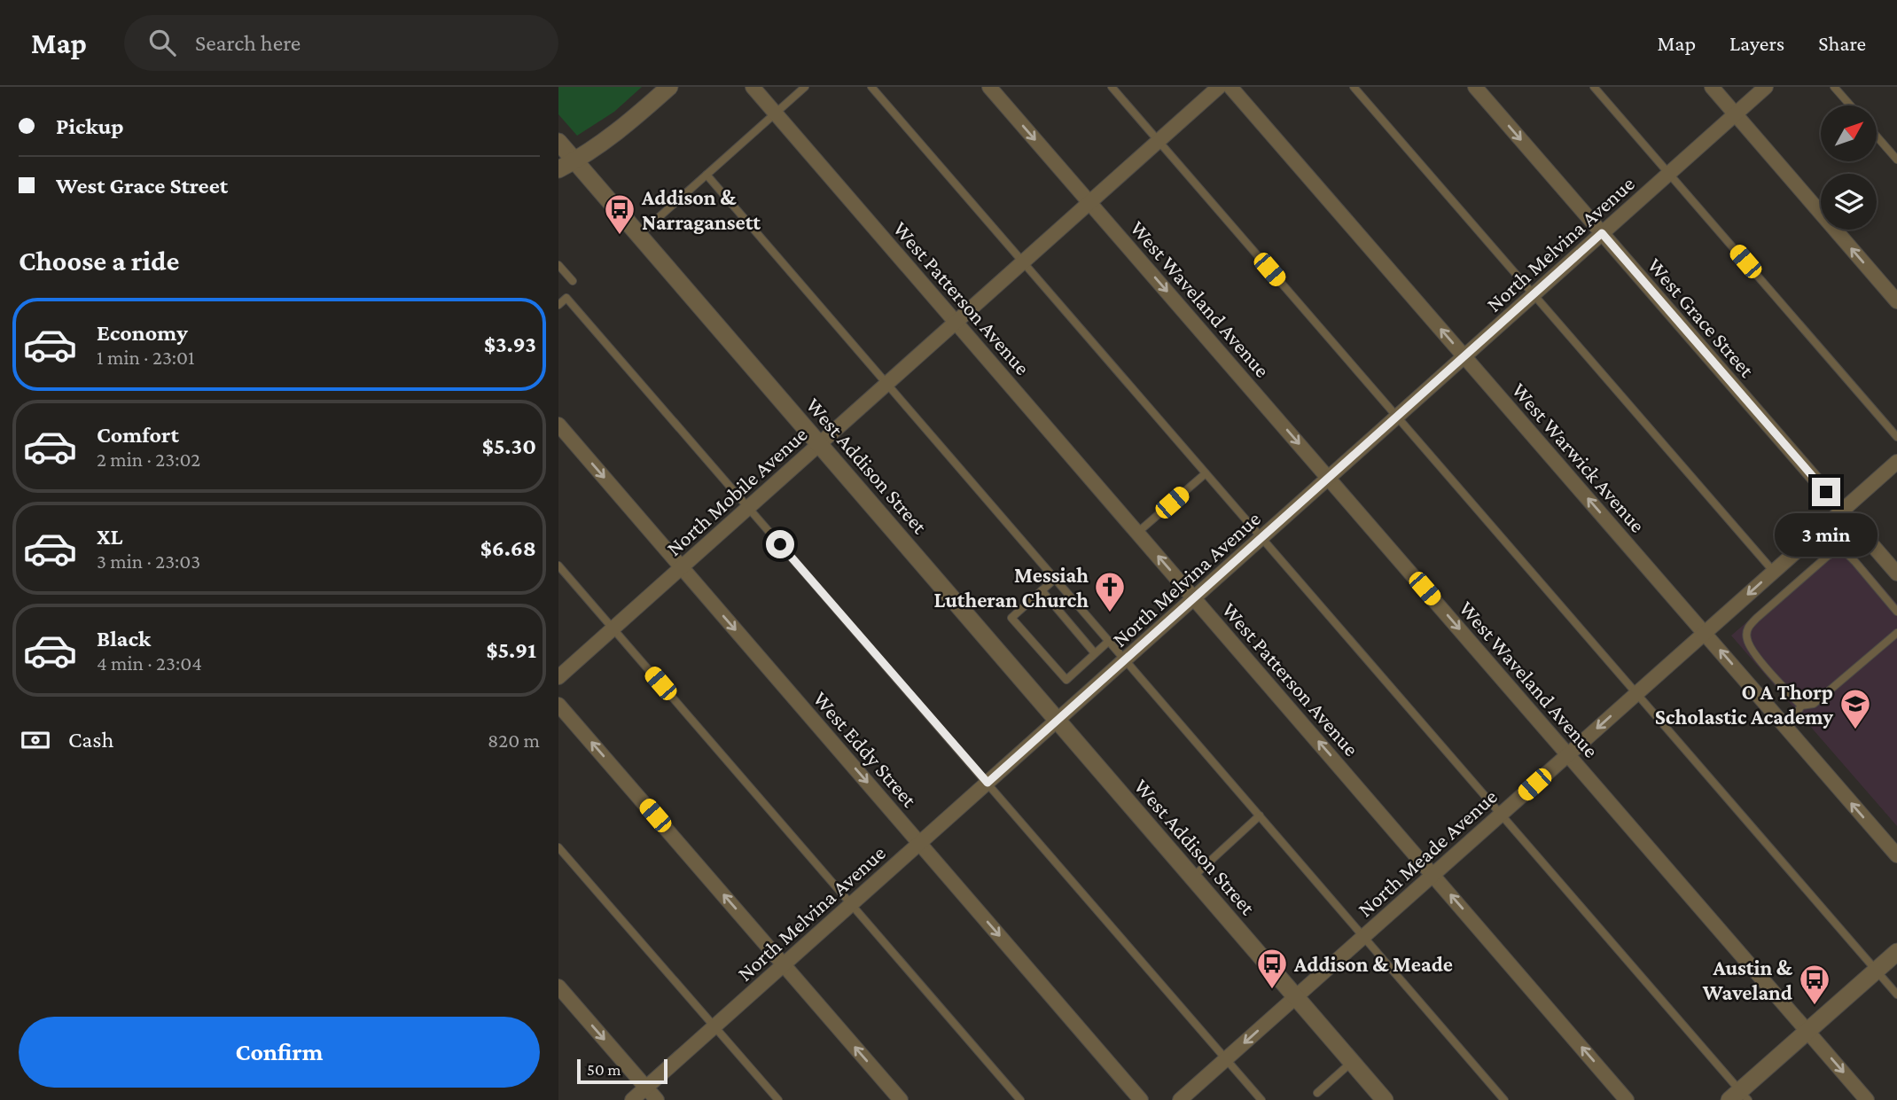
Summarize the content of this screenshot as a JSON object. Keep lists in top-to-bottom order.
{
  "streets": {
    "street": [
      "North Melvina Avenue",
      "West Patterson Avenue",
      "West Waveland Avenue",
      "West Grace Street",
      "West Warwick Avenue",
      "West Addison Street",
      "North Mobile Avenue",
      "West Eddy Street",
      "North Meade Avenue"
    ]
  },
  "crossings": [
    ["North Melvina Avenue", "West Patterson Avenue"],
    ["North Melvina Avenue", "West Waveland Avenue"],
    ["North Melvina Avenue", "West Grace Street"],
    ["North Melvina Avenue", "West Warwick Avenue"],
    ["North Melvina Avenue", "West Addison Street"],
    ["North Melvina Avenue", "West Eddy Street"],
    ["West Patterson Avenue", "North Mobile Avenue"],
    ["West Patterson Avenue", "North Meade Avenue"],
    ["West Waveland Avenue", "North Mobile Avenue"],
    ["West Waveland Avenue", "North Meade Avenue"],
    ["West Grace Street", "North Meade Avenue"],
    ["West Warwick Avenue", "North Meade Avenue"],
    ["West Addison Street", "North Mobile Avenue"],
    ["West Addison Street", "North Meade Avenue"],
    ["North Mobile Avenue", "West Eddy Street"]
  ],
  "one_way": [
    "West Patterson Avenue",
    "West Waveland Avenue",
    "West Warwick Avenue",
    "West Eddy Street"
  ],
  "places": {
    "bus stop": ["Addison & Narragansett", "Addison & Meade", "Austin & Waveland"],
    "church": ["Messiah Lutheran Church"],
    "school or university": ["O A Thorp Scholastic Academy"]
  },
  "scale_bar": "50 m",
  "north": "top right",
  "page": {
    "header": "Map",
    "search": "Search here",
    "nav": ["Map", "Layers", "Share"],
    "banner": ["Pickup", "West Grace Street"],
    "heading": "Choose a ride",
    "list": [
      {
        "name": "Economy",
        "note": "1 min · 23:01",
        "value": "$3.93"
      },
      {
        "name": "Comfort",
        "note": "2 min · 23:02",
        "value": "$5.30"
      },
      {
        "name": "XL",
        "note": "3 min · 23:03",
        "value": "$6.68"
      },
      {
        "name": "Black",
        "note": "4 min · 23:04",
        "value": "$5.91"
      }
    ],
    "bubble": "3 min",
    "pay": ["Cash", "820 m"],
    "buttons": "Confirm",
    "scale": "50 m"
  }
}
